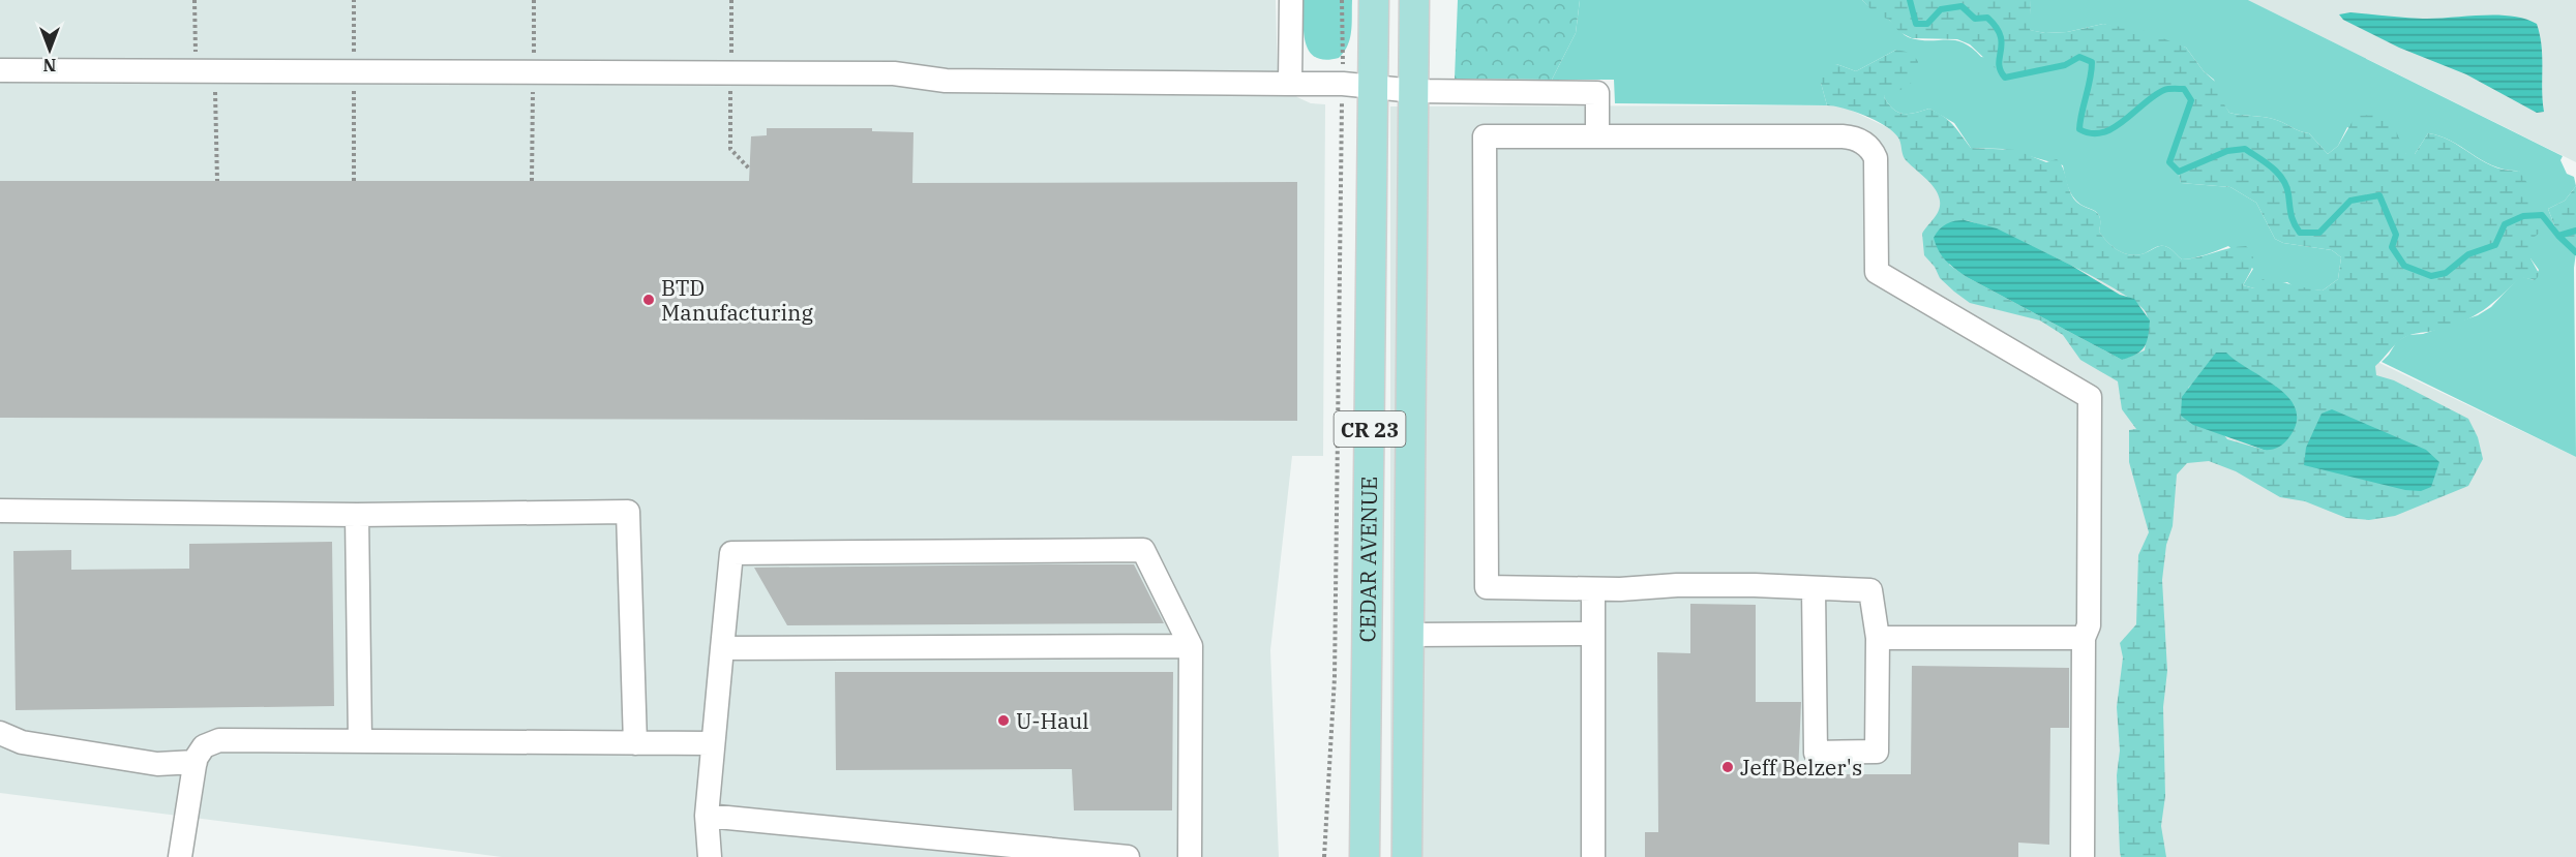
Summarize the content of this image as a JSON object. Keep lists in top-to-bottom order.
{
  "streets": {
    "main road": ["CR 23", "CEDAR AVENUE"]
  },
  "places": ["BTD Manufacturing", "U-Haul", "Jeff Belzer's"],
  "north": "bottom"
}
